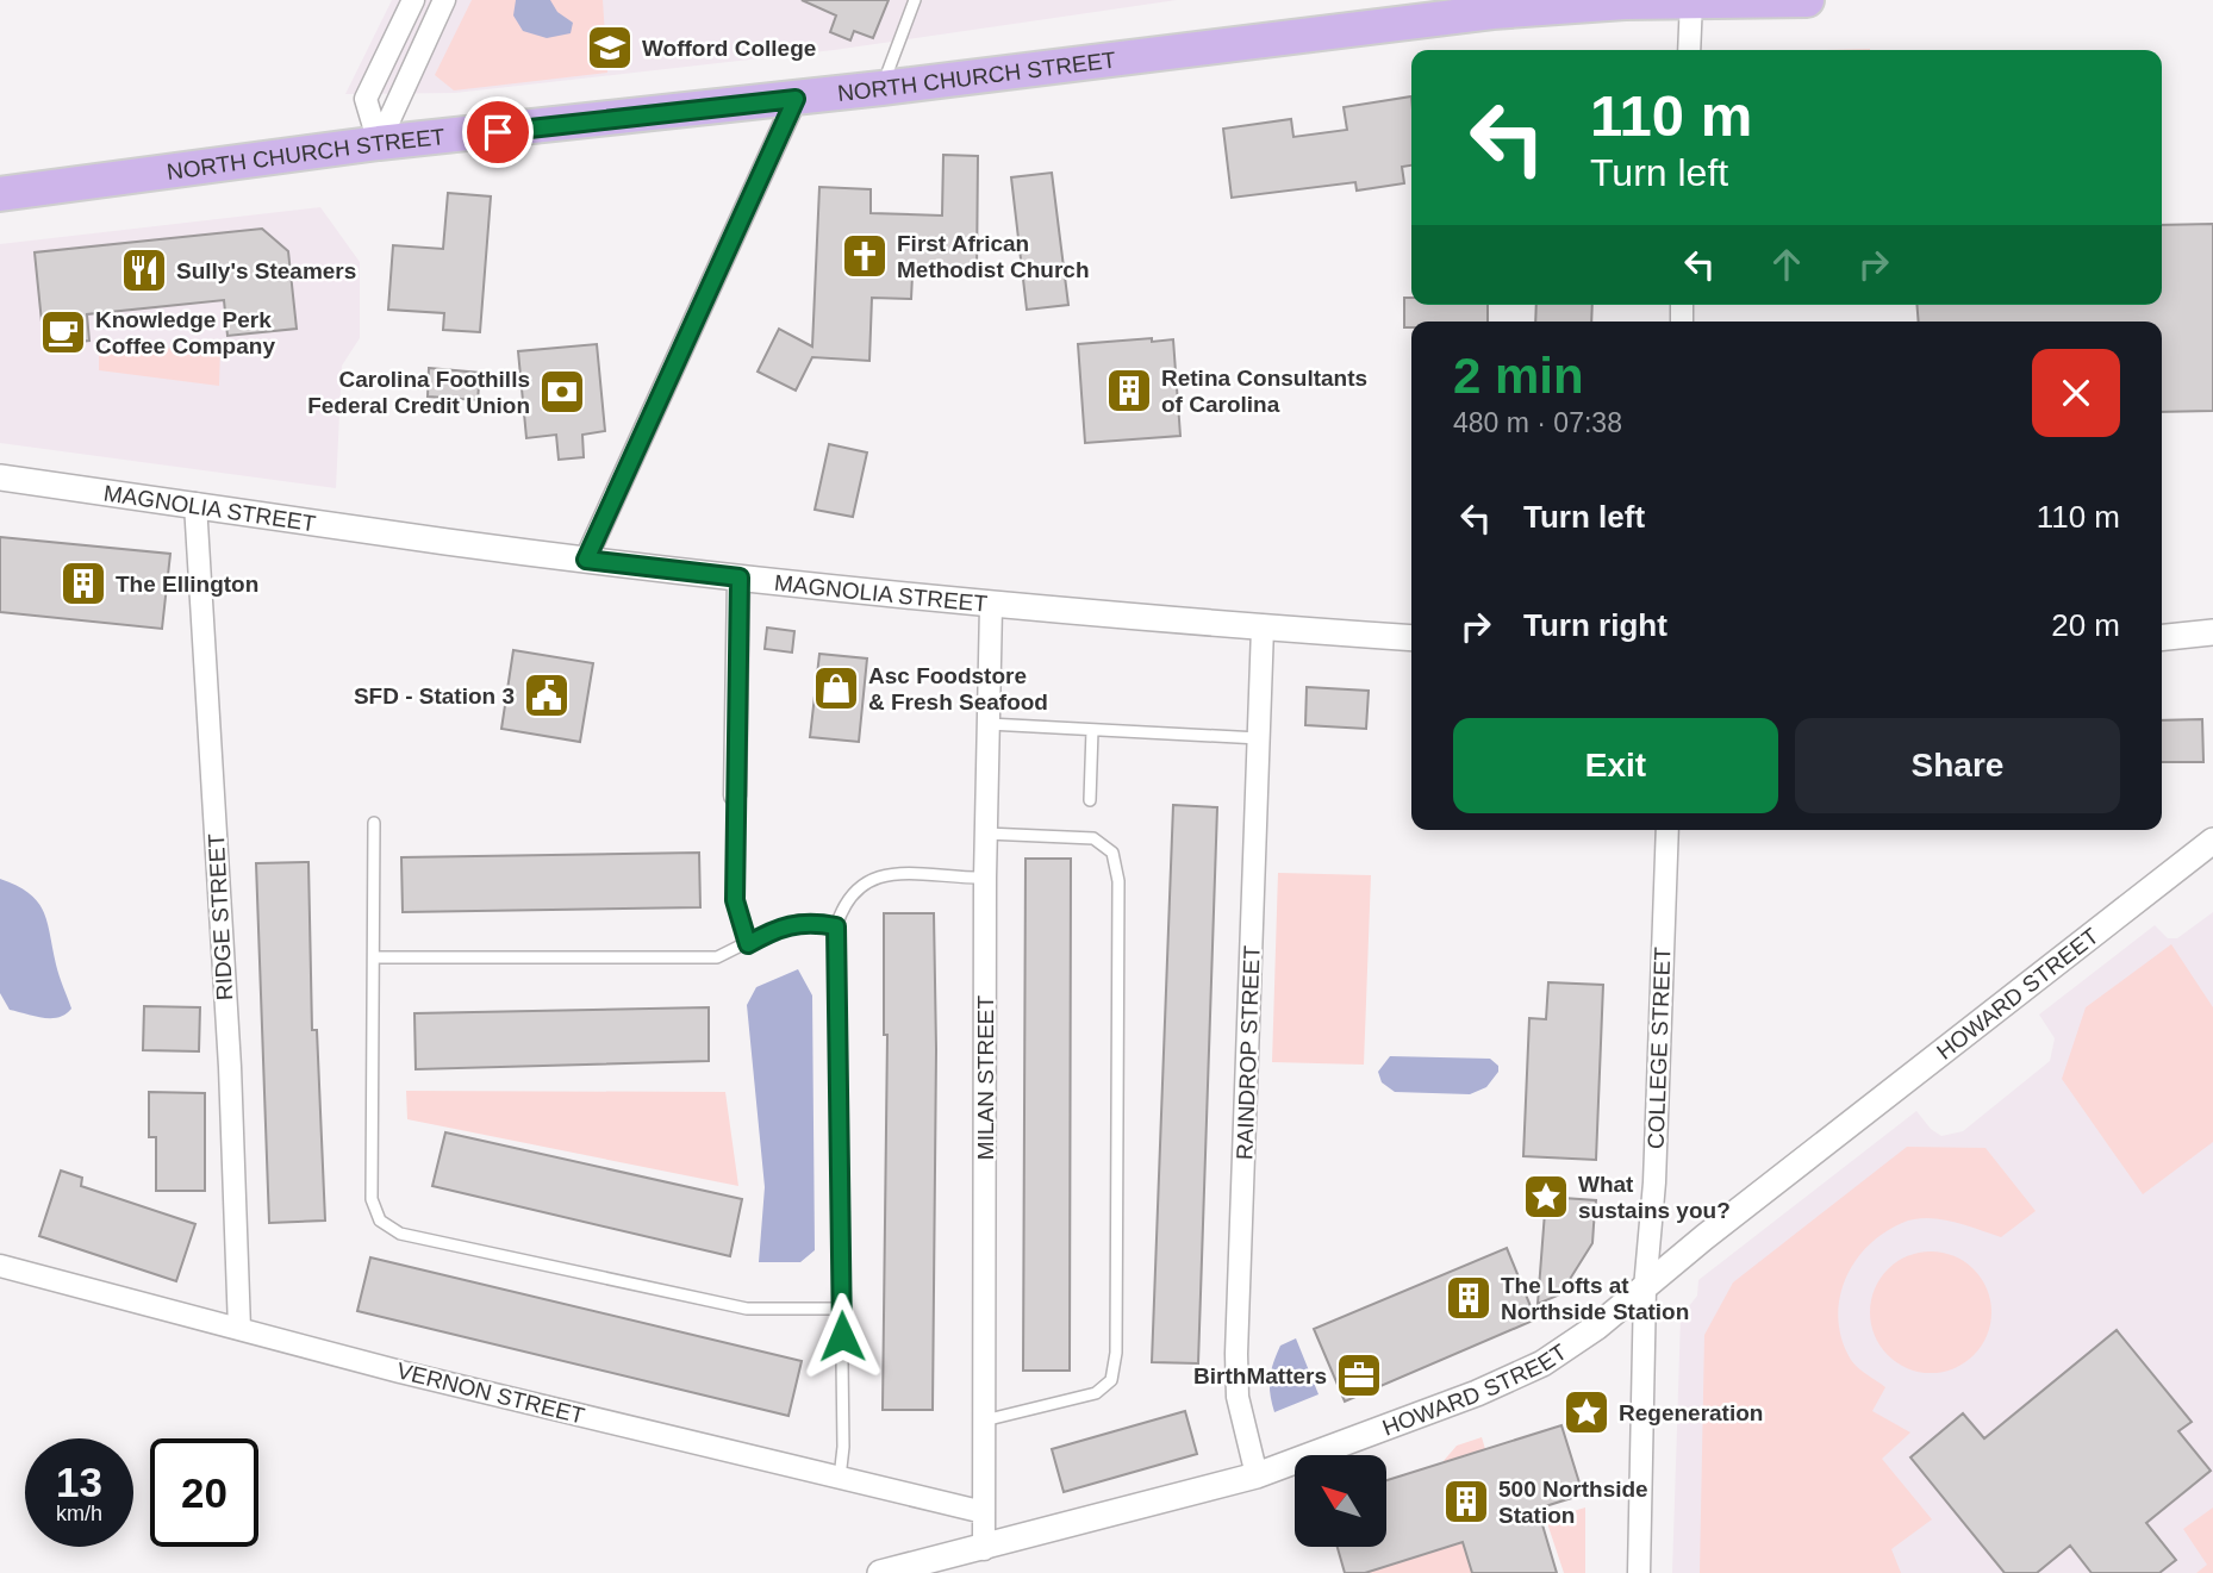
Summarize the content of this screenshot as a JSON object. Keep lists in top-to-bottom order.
{
  "streets": {
    "main road": ["NORTH CHURCH STREET"],
    "street": [
      "MAGNOLIA STREET",
      "RIDGE STREET",
      "HOWARD STREET",
      "COLLEGE STREET",
      "RAINDROP STREET",
      "MILAN STREET",
      "VERNON STREET"
    ]
  },
  "crossings": [
    ["MAGNOLIA STREET", "RIDGE STREET"],
    ["MAGNOLIA STREET", "RAINDROP STREET"],
    ["MAGNOLIA STREET", "MILAN STREET"],
    ["RIDGE STREET", "VERNON STREET"],
    ["HOWARD STREET", "COLLEGE STREET"],
    ["HOWARD STREET", "RAINDROP STREET"],
    ["HOWARD STREET", "MILAN STREET"],
    ["MILAN STREET", "VERNON STREET"]
  ],
  "places": {
    "school or university": ["Wofford College"],
    "church": ["First African Methodist Church"],
    "restaurant": ["Sully's Steamers"],
    "cafe": ["Knowledge Perk Coffee Company"],
    "building": [
      "Retina Consultants of Carolina",
      "The Ellington",
      "The Lofts at Northside Station",
      "500 Northside Station"
    ],
    "bank": ["Carolina Foothills Federal Credit Union"],
    "shop": ["Asc Foodstore & Fresh Seafood"],
    "public building": ["SFD - Station 3"],
    "place": ["What sustains you?", "Regeneration"],
    "office": ["BirthMatters"]
  },
  "north": "top left",
  "page": {
    "turn": ["110 m", "Turn left"],
    "heading": ["2 min", "480 m · 07:38"],
    "list": [
      {
        "name": "Turn left",
        "value": "110 m"
      },
      {
        "name": "Turn right",
        "value": "20 m"
      }
    ],
    "buttons": ["Exit", "Share"],
    "speed": "13 km/h",
    "limit": "20"
  }
}
